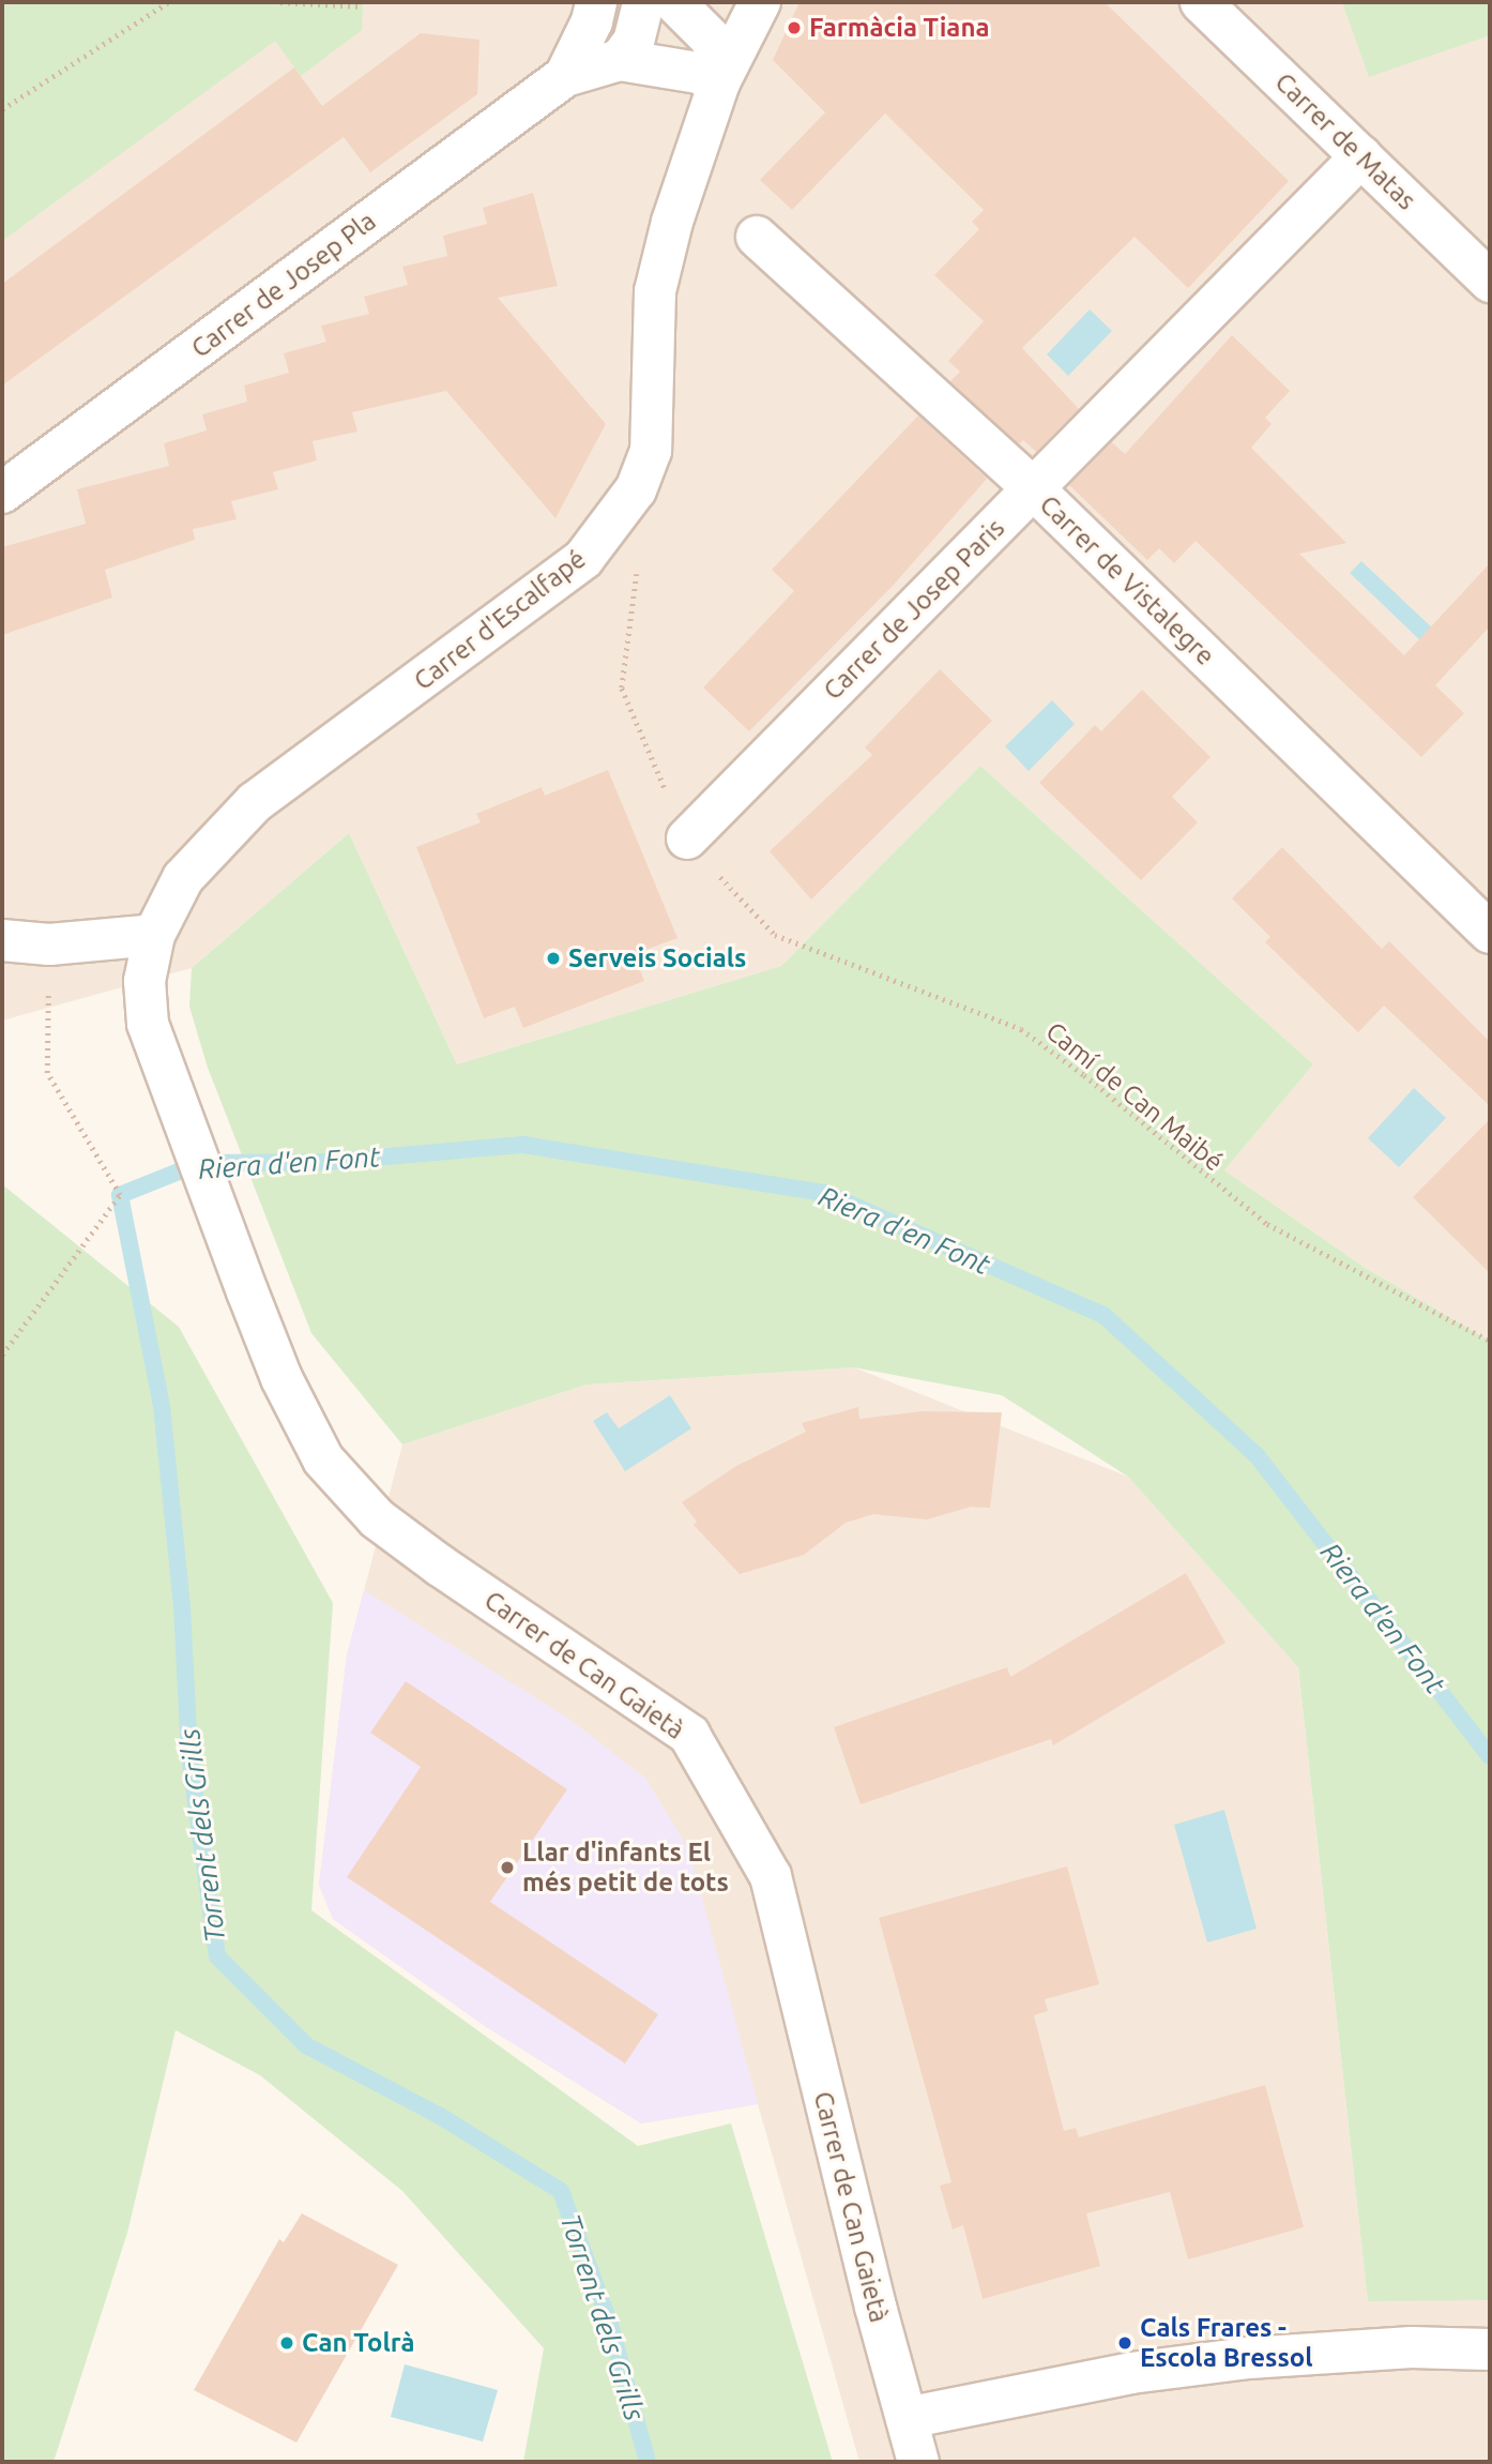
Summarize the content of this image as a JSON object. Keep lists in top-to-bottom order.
{
  "streets": {
    "street": [
      "Carrer de Matas",
      "Carrer de Josep Pla",
      "Carrer de Vistalegre",
      "Carrer de Josep Paris",
      "Carrer d'Escalfapé",
      "Carrer de Can Gaietà"
    ],
    "path": ["Camí de Can Maibé"]
  },
  "crossings": [
    ["Carrer de Matas", "Carrer de Josep Paris"],
    ["Carrer de Josep Pla", "Carrer d'Escalfapé"],
    ["Carrer de Vistalegre", "Carrer de Josep Paris"],
    ["Carrer de Josep Paris", "Camí de Can Maibé"],
    ["Carrer d'Escalfapé", "Camí de Can Maibé"],
    ["Carrer d'Escalfapé", "Carrer de Can Gaietà"]
  ],
  "water": ["Riera d'en Font", "Torrent dels Grills"],
  "places": [
    "Farmàcia Tiana",
    "Serveis Socials",
    "Llar d'infants El més petit de tots",
    "Can Tolrà",
    "Cals Frares - Escola Bressol"
  ]
}
